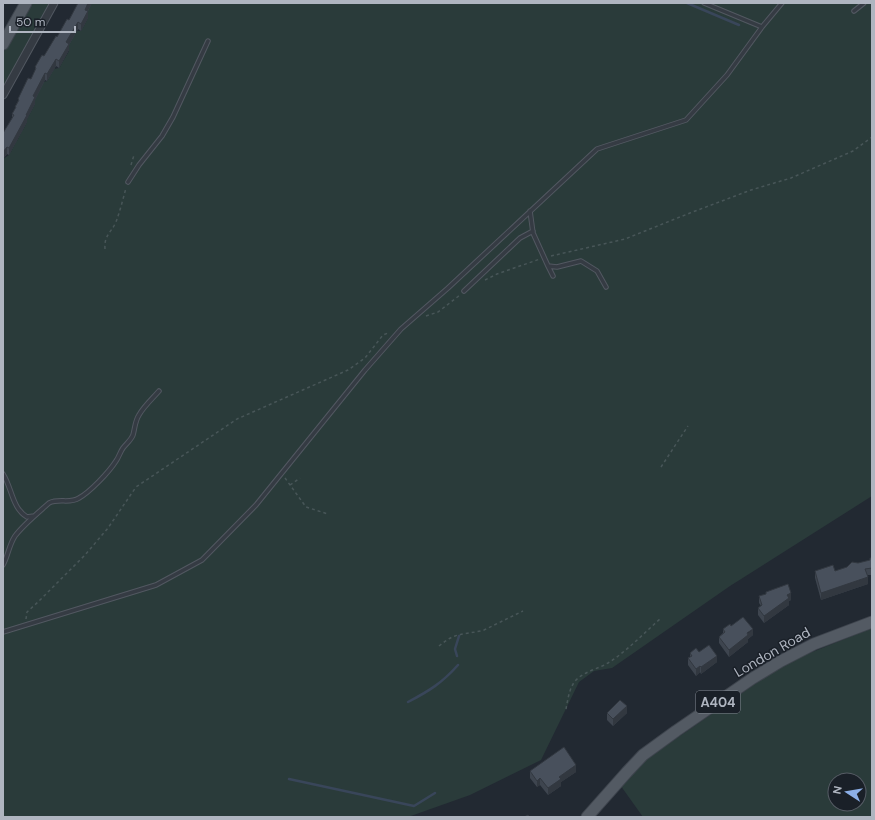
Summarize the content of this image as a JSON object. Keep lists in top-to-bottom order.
{
  "streets": {
    "main road": ["London Road", "A404"]
  },
  "scale_bar": "50 m",
  "north": "left"
}
